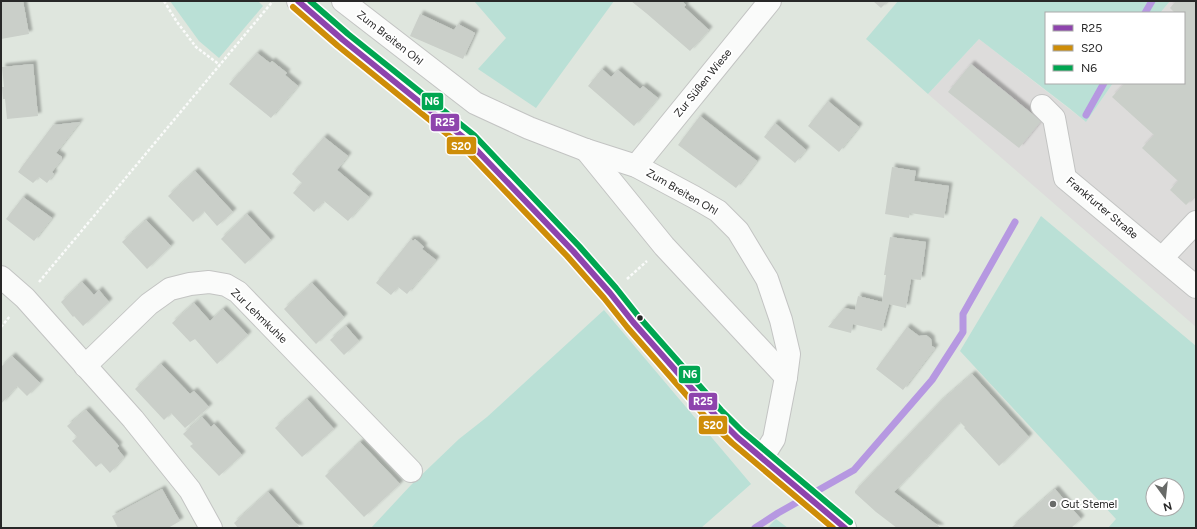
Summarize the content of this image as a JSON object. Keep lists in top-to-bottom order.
{
  "streets": {
    "street": [
      "Zum Breiten Ohl",
      "Zur Süßen Wiese",
      "Frankfurter Straße",
      "Zur Lehmkuhle"
    ]
  },
  "crossings": [
    ["Zum Breiten Ohl", "Zur Süßen Wiese"]
  ],
  "places": ["Gut Stemel"],
  "lines": ["transit line R25", "transit line N6", "transit line S20"],
  "legend": ["R25", "S20", "N6"],
  "north": "bottom"
}
